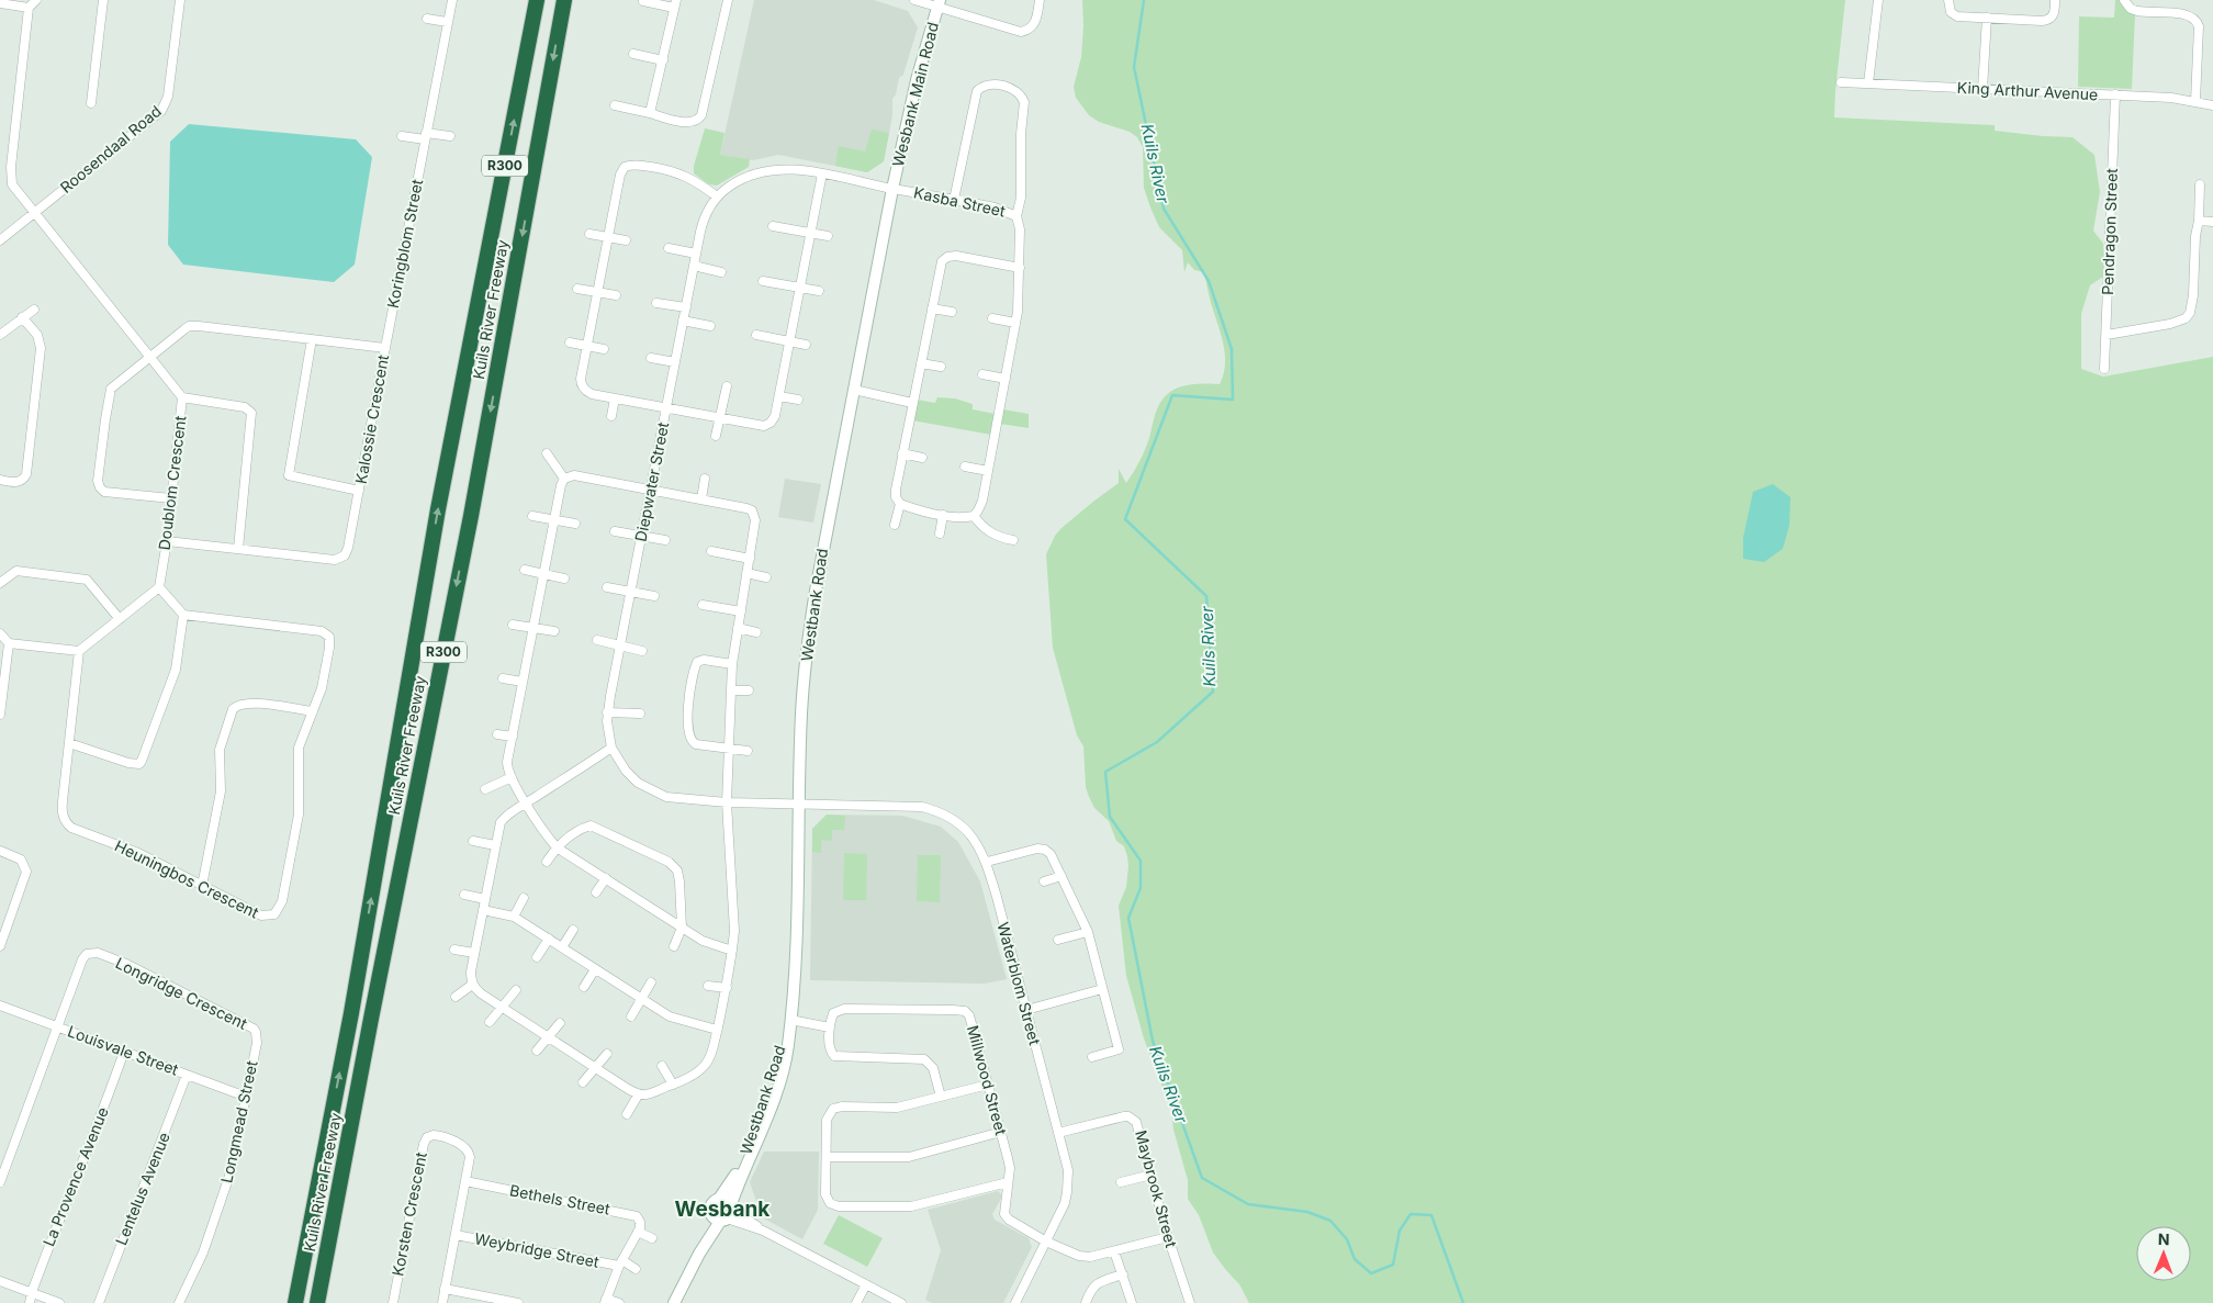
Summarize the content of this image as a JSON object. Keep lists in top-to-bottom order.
{
  "streets": {
    "highway": ["R300", "Kuils River Freeway"],
    "street": [
      "King Arthur Avenue",
      "Wesbank Main Road",
      "Roosendaal Road",
      "Kasba Street",
      "Pendragon Street",
      "Koringblom Street",
      "Kalossie Crescent",
      "Diepwater Street",
      "Doublom Crescent",
      "Westbank Road",
      "Heuningbos Crescent",
      "Waterblom Street",
      "Longridge Crescent",
      "Louisvale Street",
      "Millwood Street",
      "Longmead Street",
      "La Provence Avenue",
      "Lentelus Avenue",
      "Maybrook Street",
      "Bethels Street",
      "Korsten Crescent",
      "Weybridge Street"
    ]
  },
  "crossings": [
    ["King Arthur Avenue", "Pendragon Street"],
    ["Wesbank Main Road", "Kasba Street"],
    ["Wesbank Main Road", "Diepwater Street"],
    ["Wesbank Main Road", "Westbank Road"],
    ["Roosendaal Road", "Doublom Crescent"],
    ["Kasba Street", "Diepwater Street"],
    ["Kasba Street", "Westbank Road"],
    ["Koringblom Street", "Kalossie Crescent"],
    ["Kalossie Crescent", "Doublom Crescent"],
    ["Diepwater Street", "Westbank Road"],
    ["Diepwater Street", "Waterblom Street"],
    ["Westbank Road", "Waterblom Street"],
    ["Waterblom Street", "Millwood Street"],
    ["Waterblom Street", "Maybrook Street"],
    ["Longridge Crescent", "Louisvale Street"],
    ["Longridge Crescent", "Longmead Street"],
    ["Louisvale Street", "Longmead Street"],
    ["Louisvale Street", "La Provence Avenue"],
    ["Louisvale Street", "Lentelus Avenue"],
    ["Bethels Street", "Korsten Crescent"]
  ],
  "districts": ["Wesbank"],
  "water": ["Kuils River"],
  "north": "top"
}
